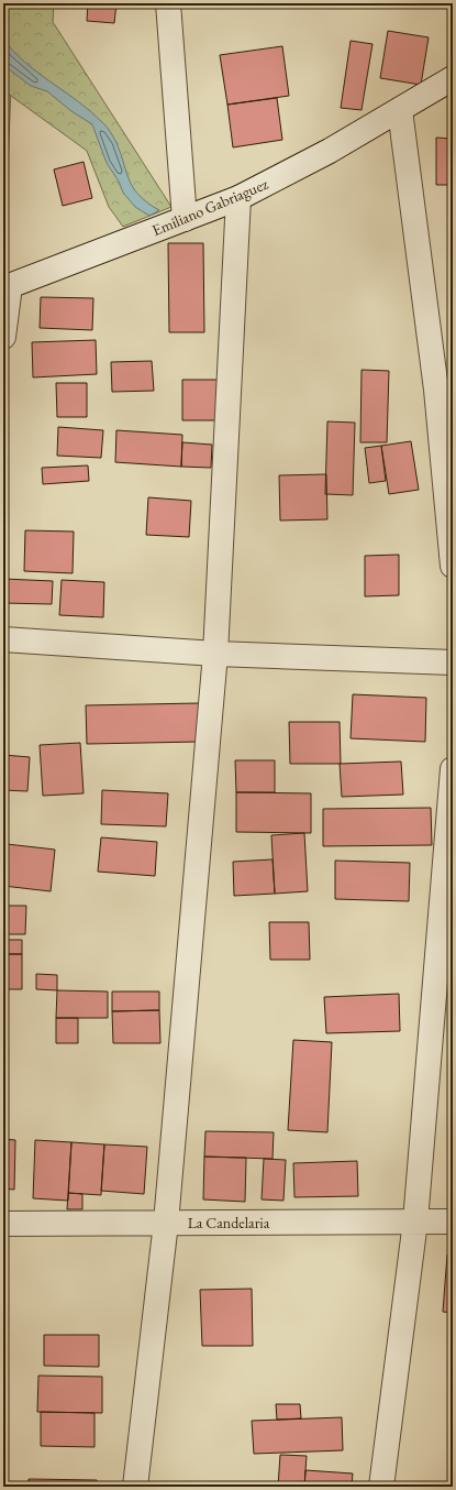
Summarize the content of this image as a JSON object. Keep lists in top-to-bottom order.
{
  "streets": {
    "street": ["Emiliano Gabriaguez", "La Candelaria"]
  }
}
